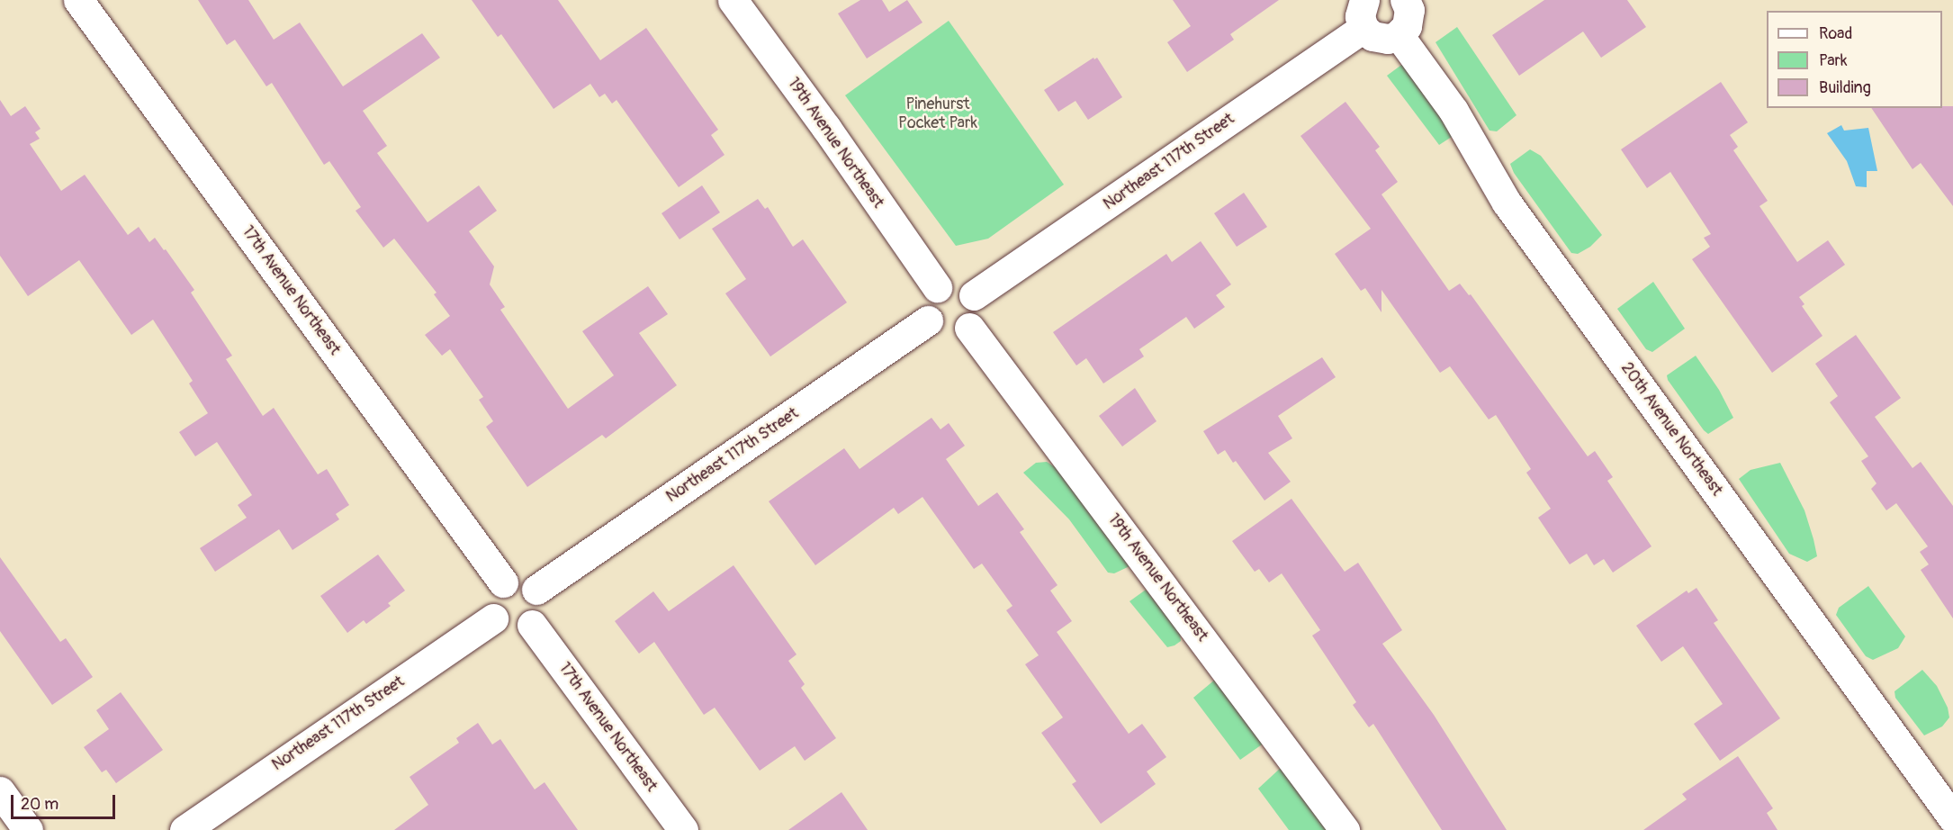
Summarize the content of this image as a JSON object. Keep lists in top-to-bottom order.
{
  "streets": {
    "street": [
      "19th Avenue Northeast",
      "Northeast 117th Street",
      "17th Avenue Northeast",
      "20th Avenue Northeast"
    ]
  },
  "crossings": [
    ["19th Avenue Northeast", "Northeast 117th Street"],
    ["Northeast 117th Street", "17th Avenue Northeast"]
  ],
  "parks": ["Pinehurst Pocket Park"],
  "legend": ["Road", "Park", "Building"],
  "scale_bar": "20 m"
}
